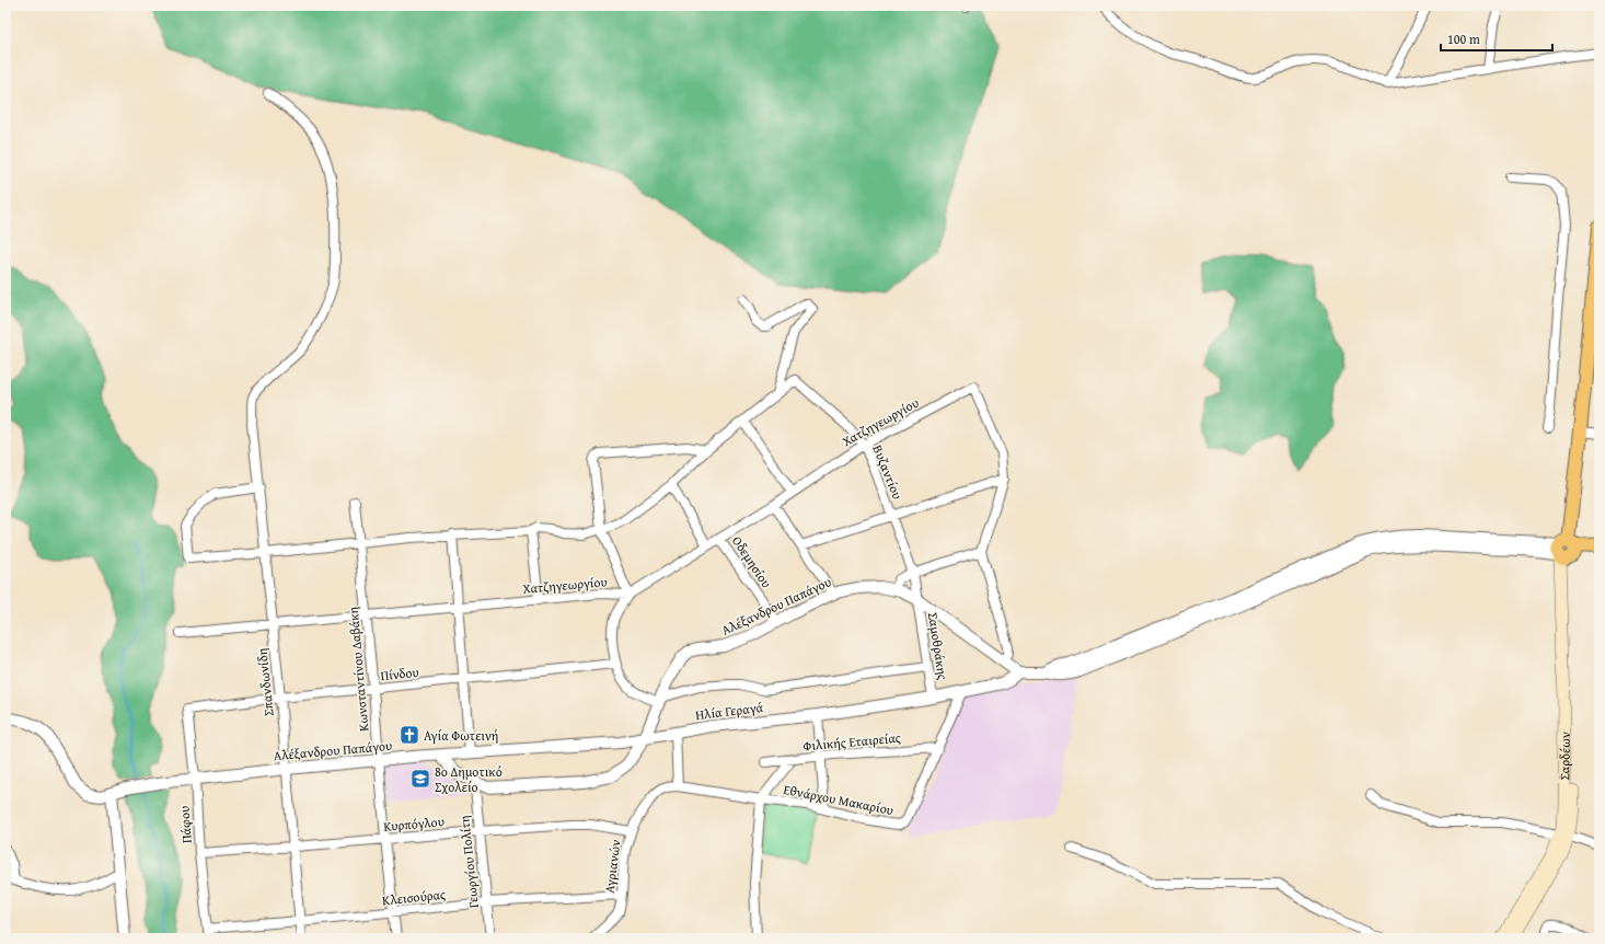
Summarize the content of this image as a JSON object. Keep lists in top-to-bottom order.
{
  "streets": {
    "main road": ["Σαρδέων"],
    "street": [
      "Χατζηγεωργίου",
      "Βυζαντίου",
      "Οδεμησίου",
      "Αλέξανδρου Παπάγου",
      "Σαμοθράκης",
      "Κωνσταντίνου Δαβάκη",
      "Πίνδου",
      "Σπανδωνίδη",
      "Ηλία Γεραγά",
      "Φιλικής Εταιρείας",
      "Εθνάρχου Μακαρίου",
      "Κυρπόγλου",
      "Πάφου",
      "Γεωργίου Πολίτη",
      "Αγριανών",
      "Κλεισούρας"
    ]
  },
  "crossings": [
    ["Χατζηγεωργίου", "Βυζαντίου"],
    ["Χατζηγεωργίου", "Οδεμησίου"],
    ["Χατζηγεωργίου", "Κωνσταντίνου Δαβάκη"],
    ["Χατζηγεωργίου", "Σπανδωνίδη"],
    ["Βυζαντίου", "Αλέξανδρου Παπάγου"],
    ["Βυζαντίου", "Σαμοθράκης"],
    ["Οδεμησίου", "Αλέξανδρου Παπάγου"],
    ["Αλέξανδρου Παπάγου", "Σαμοθράκης"],
    ["Αλέξανδρου Παπάγου", "Κωνσταντίνου Δαβάκη"],
    ["Αλέξανδρου Παπάγου", "Σπανδωνίδη"],
    ["Αλέξανδρου Παπάγου", "Ηλία Γεραγά"],
    ["Αλέξανδρου Παπάγου", "Πάφου"],
    ["Αλέξανδρου Παπάγου", "Γεωργίου Πολίτη"],
    ["Σαμοθράκης", "Ηλία Γεραγά"],
    ["Κωνσταντίνου Δαβάκη", "Πίνδου"],
    ["Κωνσταντίνου Δαβάκη", "Κυρπόγλου"],
    ["Κωνσταντίνου Δαβάκη", "Κλεισούρας"],
    ["Πίνδου", "Σπανδωνίδη"],
    ["Πίνδου", "Πάφου"],
    ["Σπανδωνίδη", "Κυρπόγλου"],
    ["Σπανδωνίδη", "Κλεισούρας"],
    ["Ηλία Γεραγά", "Εθνάρχου Μακαρίου"],
    ["Φιλικής Εταιρείας", "Εθνάρχου Μακαρίου"],
    ["Εθνάρχου Μακαρίου", "Αγριανών"],
    ["Κυρπόγλου", "Πάφου"],
    ["Κυρπόγλου", "Γεωργίου Πολίτη"],
    ["Κυρπόγλου", "Αγριανών"],
    ["Πάφου", "Κλεισούρας"],
    ["Γεωργίου Πολίτη", "Κλεισούρας"],
    ["Αγριανών", "Κλεισούρας"]
  ],
  "places": {
    "church": ["Αγία Φωτεινή"],
    "school or university": ["8ο Δημοτικό Σχολείο"]
  },
  "scale_bar": "100 m"
}
